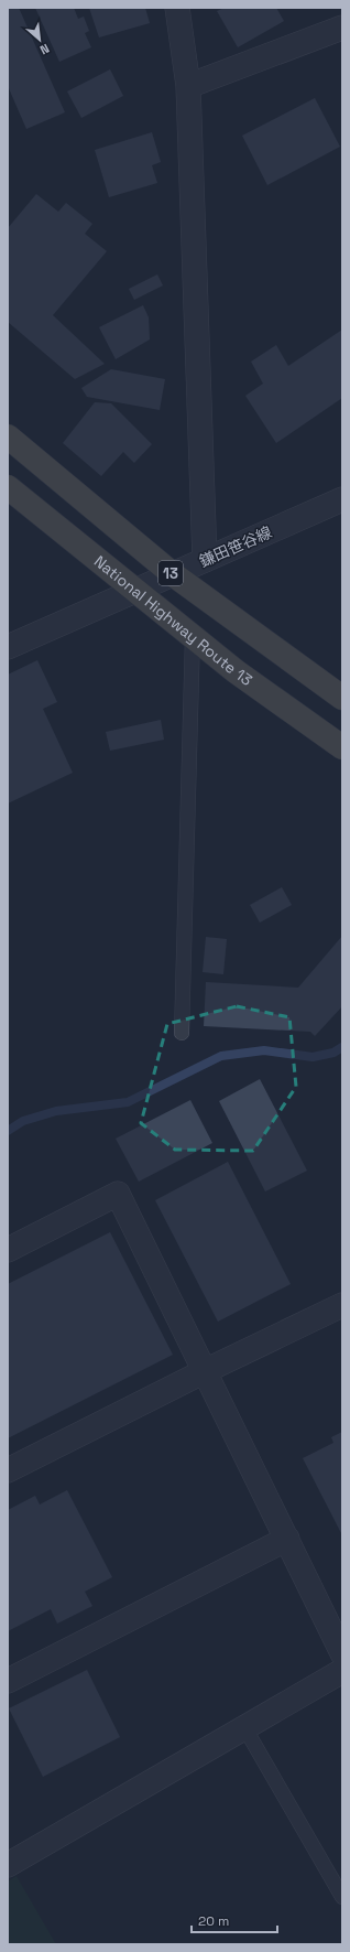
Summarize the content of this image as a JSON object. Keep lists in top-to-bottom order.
{
  "streets": {
    "highway": ["13", "National Highway Route 13"],
    "street": ["鎌田笹谷線"]
  },
  "crossings": [
    ["鎌田笹谷線", "13"],
    ["鎌田笹谷線", "National Highway Route 13"]
  ],
  "scale_bar": "20 m",
  "north": "bottom right"
}
